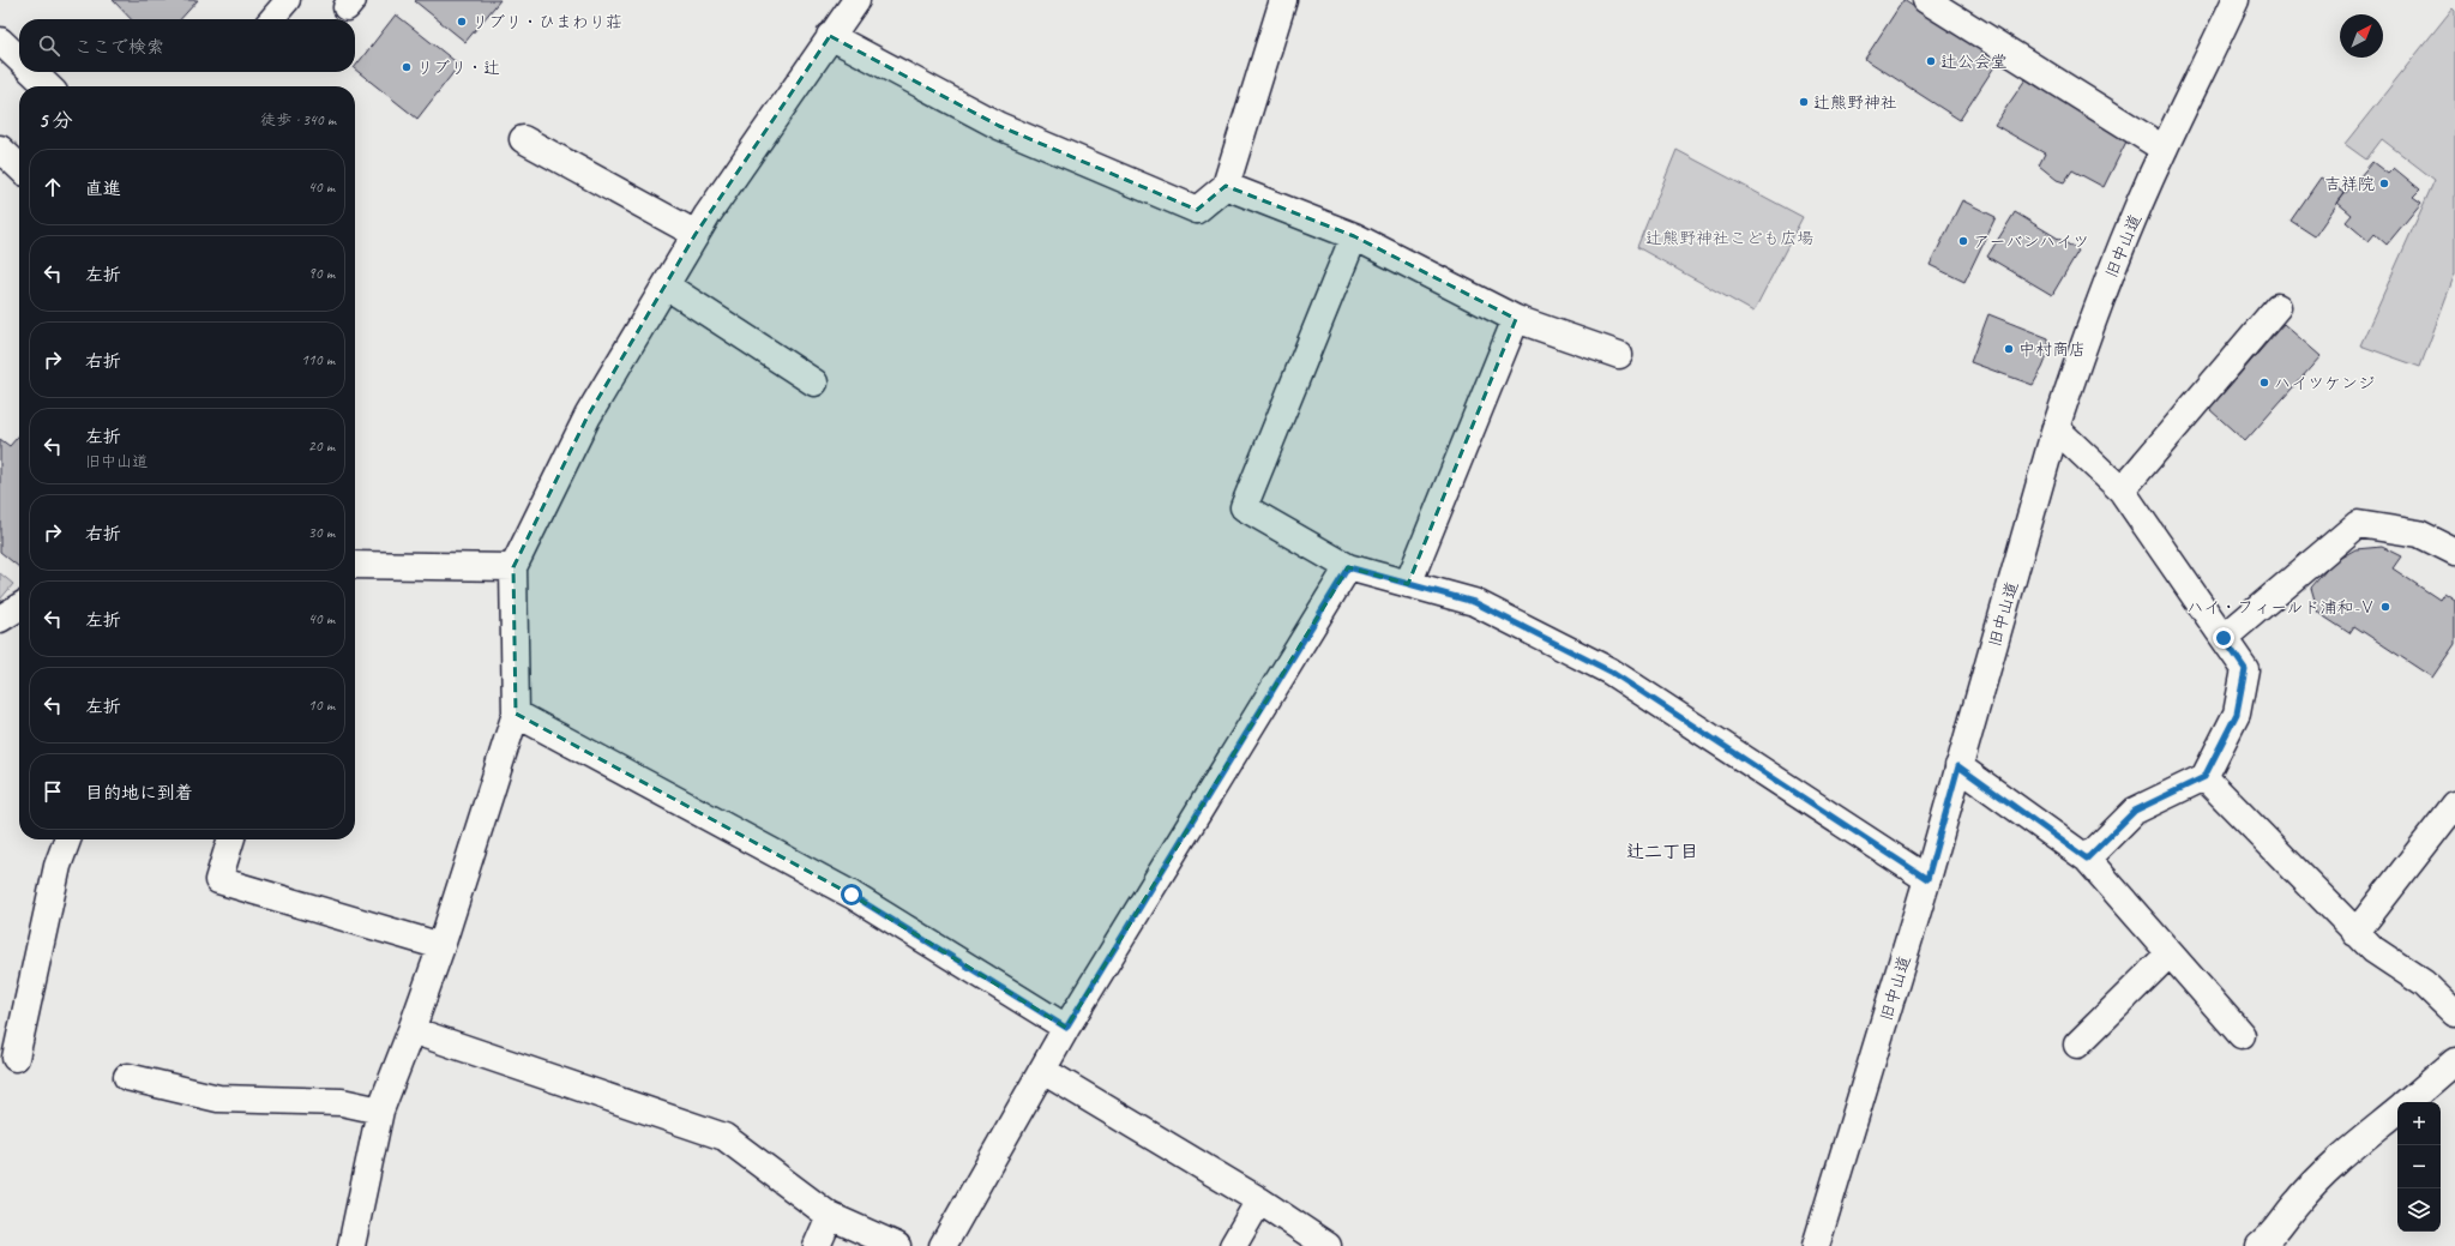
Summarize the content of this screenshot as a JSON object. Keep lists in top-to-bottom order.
{
  "streets": {
    "street": ["旧中山道"]
  },
  "districts": ["辻二丁目"],
  "parks": ["辻熊野神社こども広場"],
  "places": [
    "リブリ・ひまわり荘",
    "辻公会堂",
    "リブリ・辻",
    "辻熊野神社",
    "吉祥院",
    "アーバンハイツ",
    "中村商店",
    "ハイツケンジ",
    "ハイ・フィールド浦和-Ⅴ"
  ],
  "north": "top right",
  "page": {
    "search": "ここで検索",
    "heading": ["5 分", "徒歩 · 340 m"],
    "list": [
      ["直進", "40 m"],
      ["左折", "90 m"],
      ["右折", "110 m"],
      ["左折", "旧中山道", "20 m"],
      ["右折", "30 m"],
      ["左折", "40 m"],
      ["左折", "10 m"],
      "目的地に到着"
    ],
    "map_buttons": ["+", "−"]
  }
}
